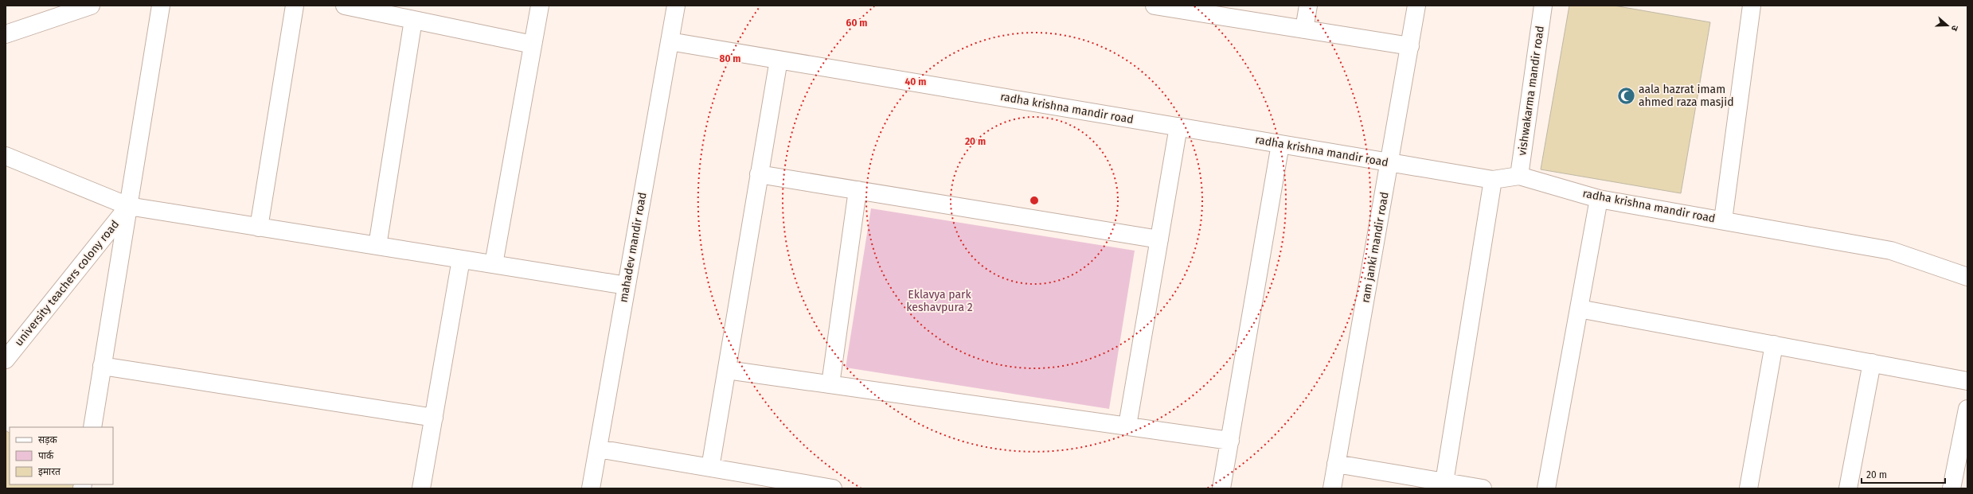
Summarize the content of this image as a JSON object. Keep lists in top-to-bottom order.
{
  "streets": {
    "street": [
      "vishwakarma mandir road",
      "radha krishna mandir road",
      "mahadev mandir road",
      "ram janki mandir road",
      "university teachers colony road"
    ]
  },
  "crossings": [
    ["vishwakarma mandir road", "radha krishna mandir road"],
    ["radha krishna mandir road", "mahadev mandir road"],
    ["radha krishna mandir road", "ram janki mandir road"]
  ],
  "parks": ["Eklavya park keshavpura 2"],
  "places": {
    "mosque": ["aala hazrat imam ahmed raza masjid"]
  },
  "legend": ["सड़क", "पार्क", "इमारत"],
  "scale_bar": "20 m",
  "north": "right",
  "rings": [
    "60 m",
    "80 m",
    "40 m",
    "20 m"
  ]
}
